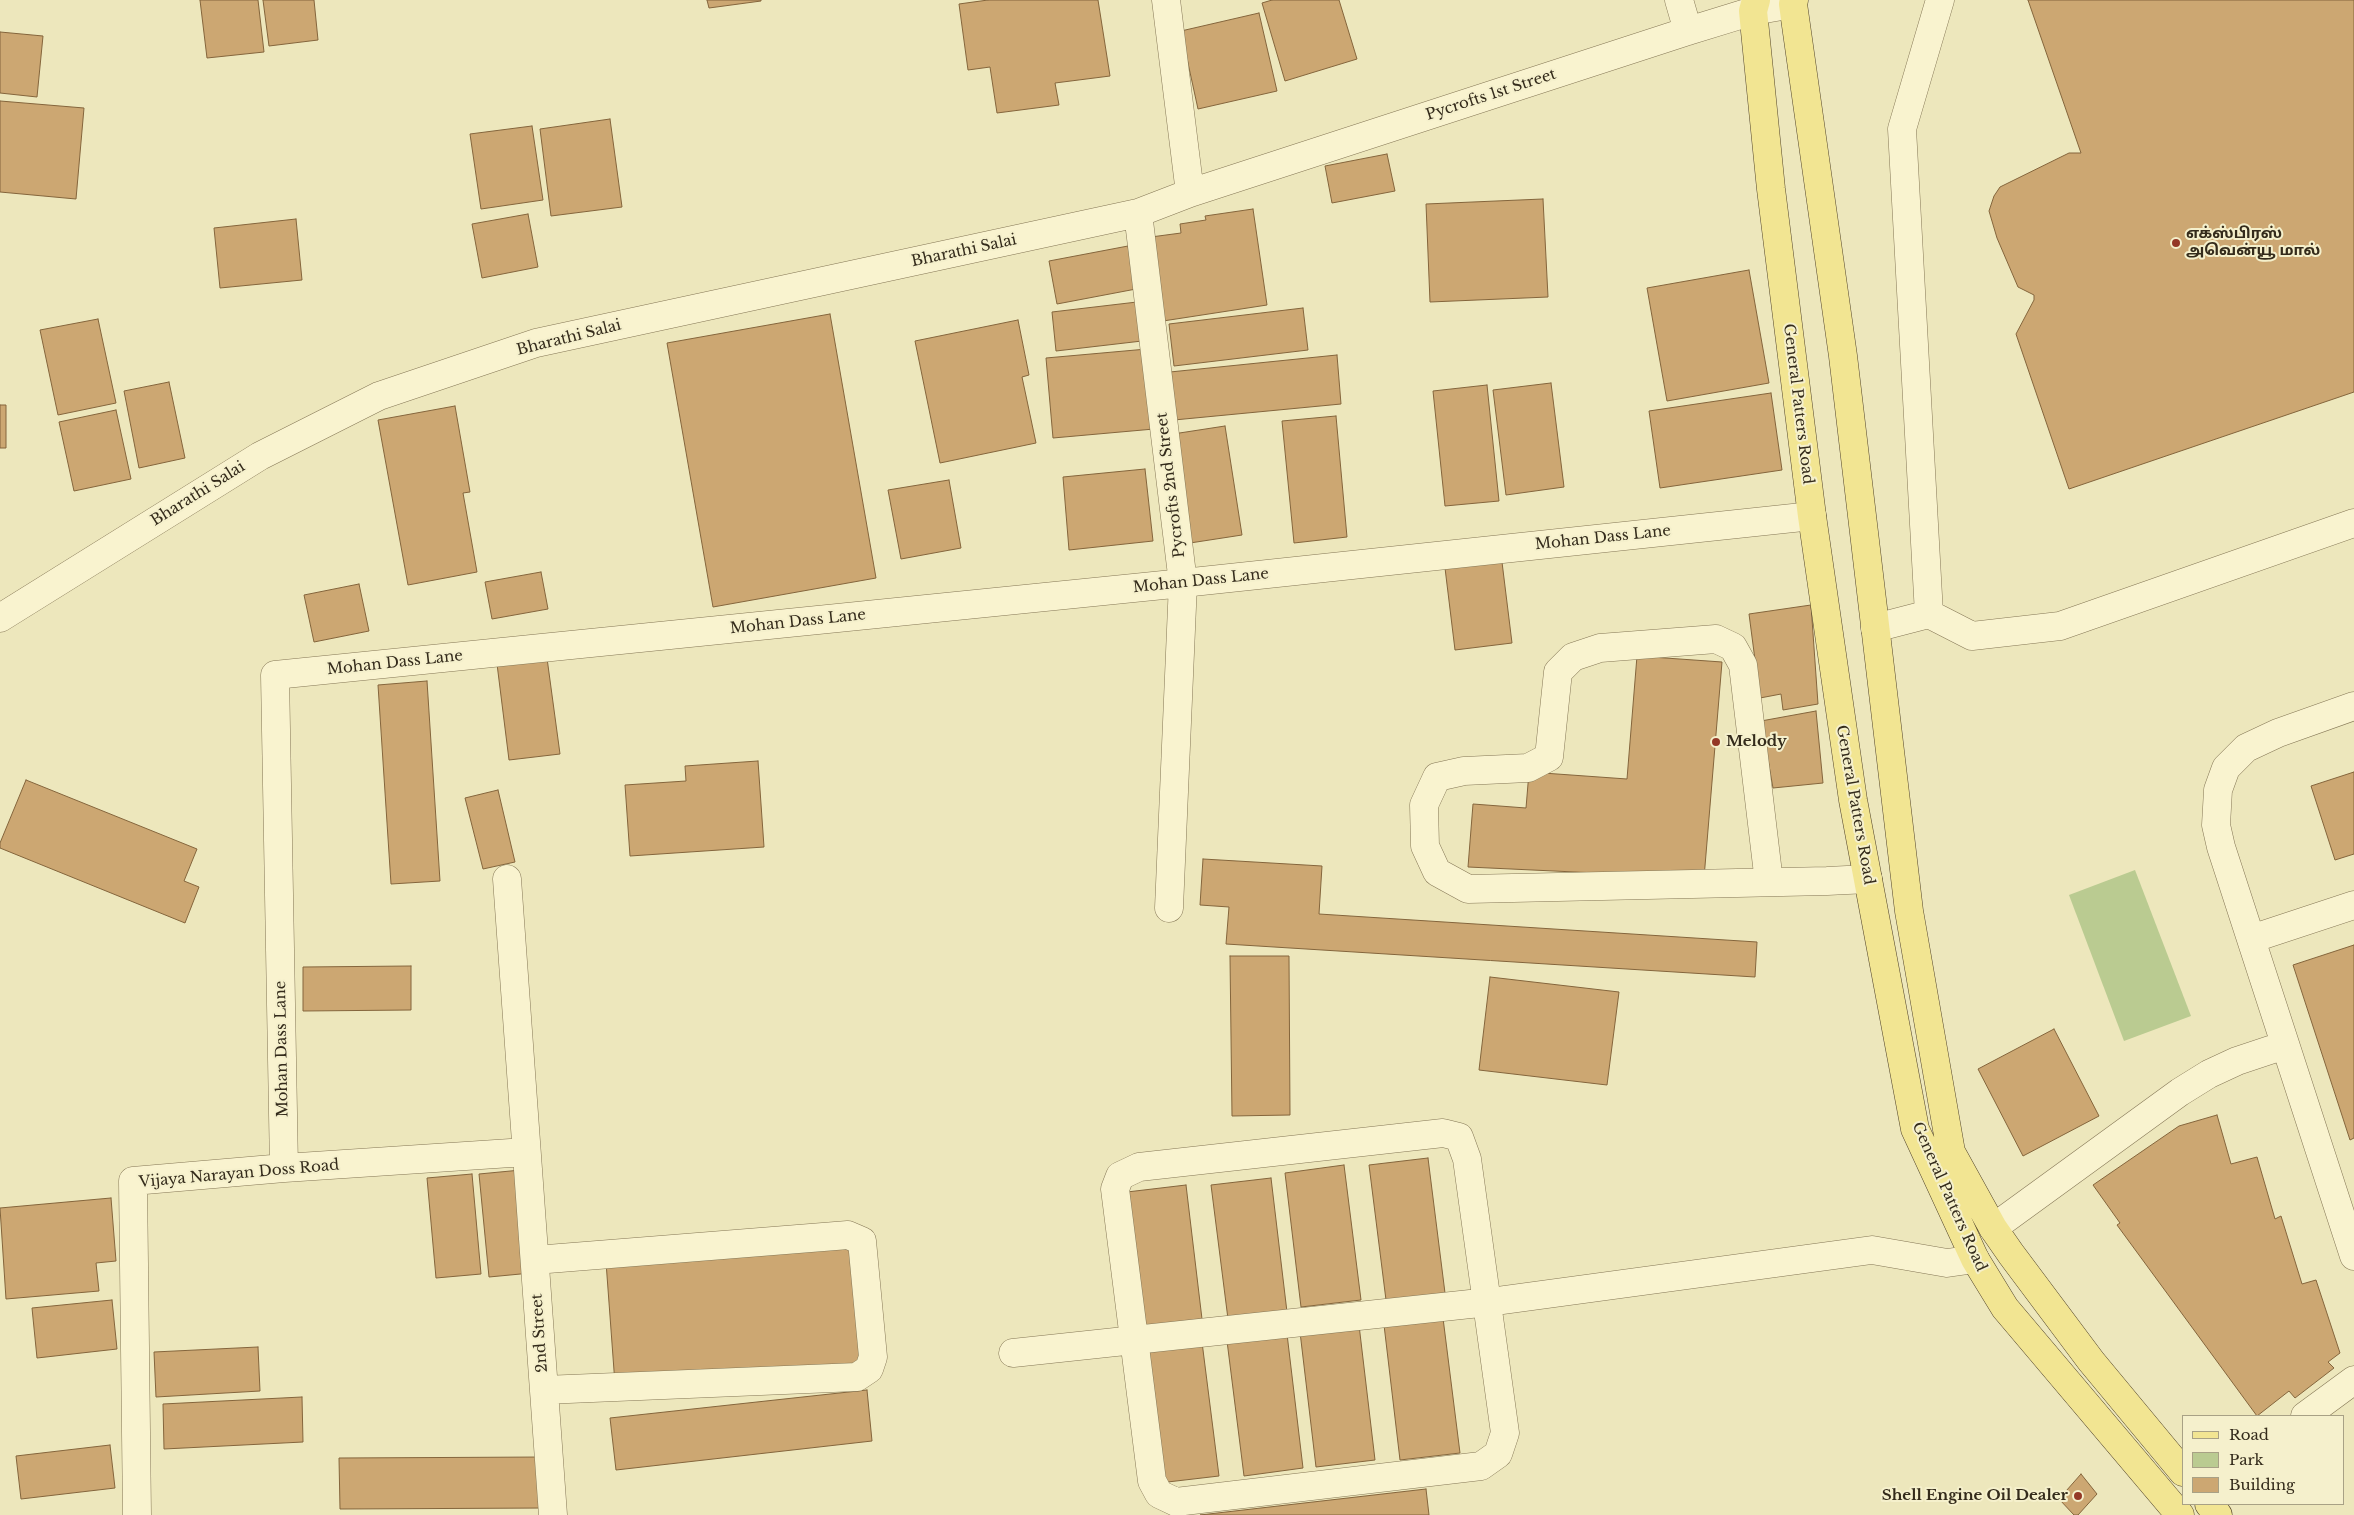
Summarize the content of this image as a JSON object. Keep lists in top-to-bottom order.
{
  "streets": {
    "main road": ["General Patters Road"],
    "street": [
      "Pycrofts 1st Street",
      "Bharathi Salai",
      "Pycrofts 2nd Street",
      "Mohan Dass Lane",
      "Vijaya Narayan Doss Road",
      "2nd Street"
    ]
  },
  "crossings": [
    ["Pycrofts 1st Street", "Bharathi Salai"],
    ["Pycrofts 1st Street", "General Patters Road"],
    ["Bharathi Salai", "Pycrofts 2nd Street"],
    ["General Patters Road", "Mohan Dass Lane"],
    ["Pycrofts 2nd Street", "Mohan Dass Lane"],
    ["Mohan Dass Lane", "Vijaya Narayan Doss Road"],
    ["Vijaya Narayan Doss Road", "2nd Street"]
  ],
  "places": ["எக்ஸ்பிரஸ் அவென்யூ மால்", "Melody", "Shell Engine Oil Dealer"],
  "legend": ["Road", "Park", "Building"]
}
